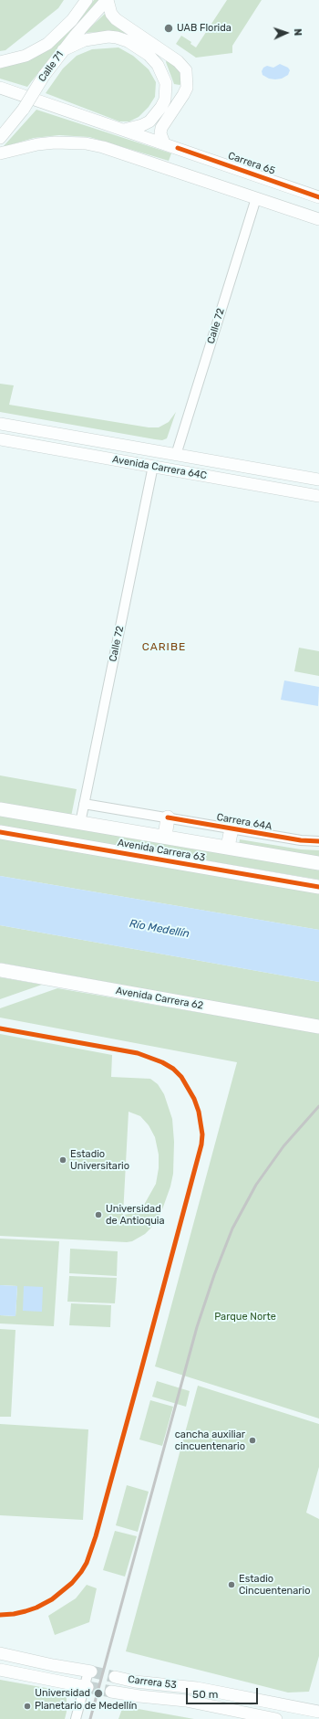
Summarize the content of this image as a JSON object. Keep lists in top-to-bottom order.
{
  "streets": {
    "highway": ["Avenida Carrera 63", "Avenida Carrera 62"],
    "main road": [
      "Calle 71",
      "Carrera 65",
      "Avenida Carrera 64C",
      "Carrera 53"
    ],
    "street": ["Calle 72", "Carrera 64A"]
  },
  "crossings": [
    ["Calle 72", "Avenida Carrera 64C"],
    ["Calle 72", "Carrera 64A"],
    ["Calle 72", "Avenida Carrera 63"]
  ],
  "districts": ["CARIBE"],
  "water": ["Río Medellín"],
  "parks": ["Parque Norte"],
  "places": [
    "UAB Florida",
    "Estadio Universitario",
    "Universidad de Antioquia",
    "cancha auxiliar cincuentenario",
    "Estadio Cincuentenario",
    "Universidad",
    "Planetario de Medellín"
  ],
  "scale_bar": "50 m",
  "north": "right"
}
